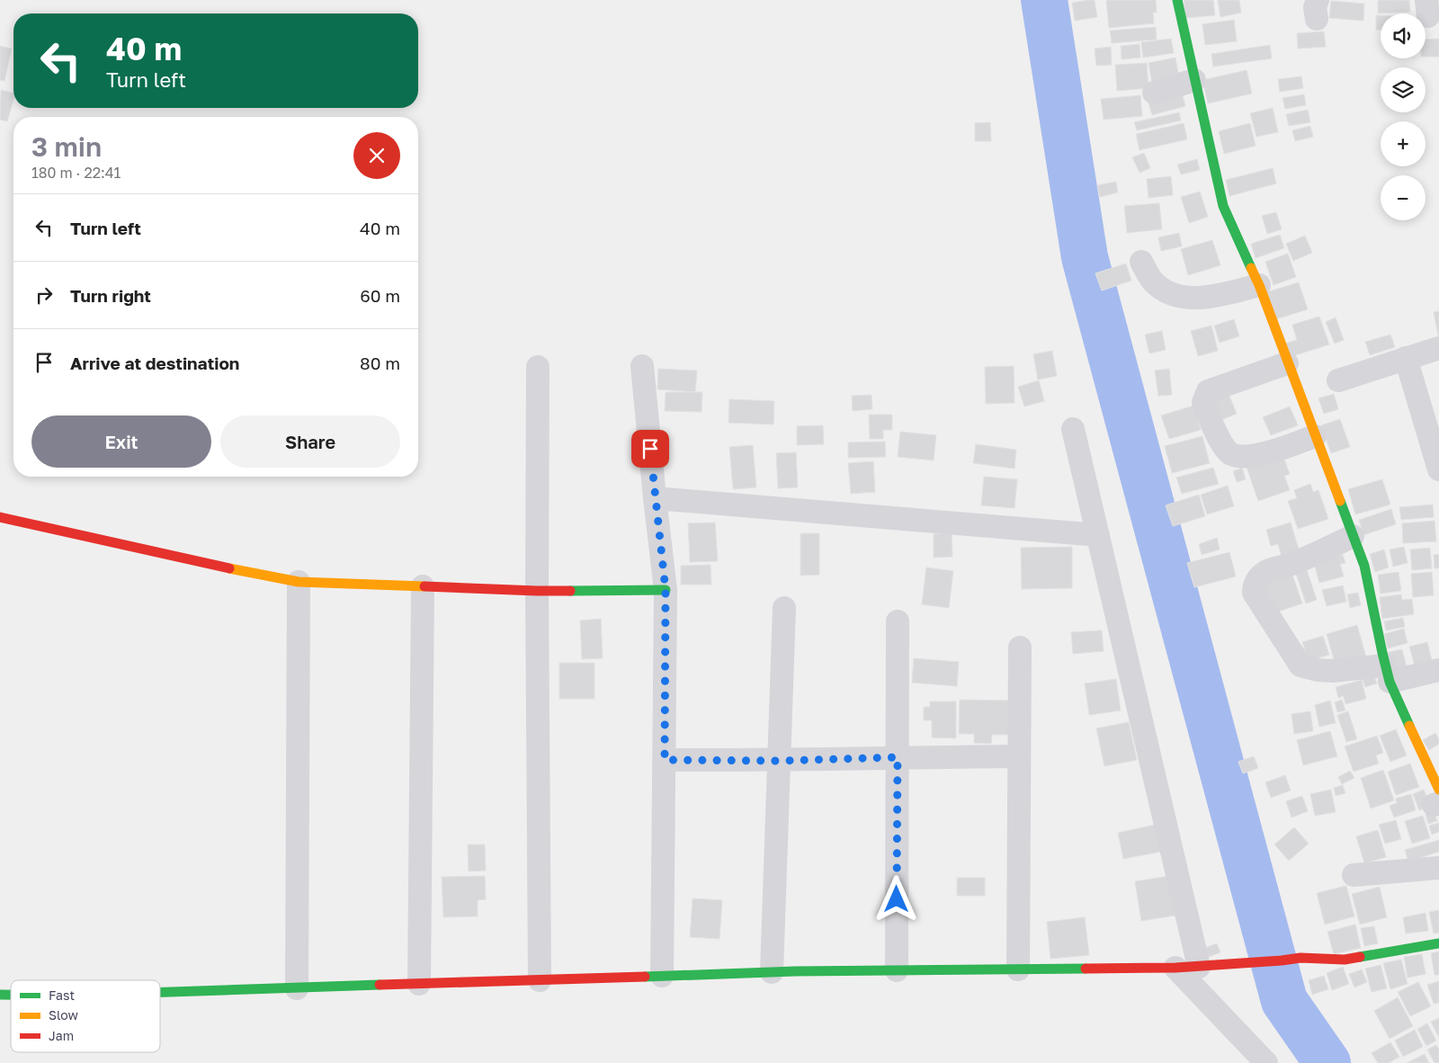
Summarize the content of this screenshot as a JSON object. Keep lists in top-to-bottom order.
{
  "legend": ["Fast", "Slow", "Jam"],
  "page": {
    "map_buttons": ["+", "−"],
    "turn": ["40 m", "Turn left"],
    "heading": ["3 min", "180 m · 22:41"],
    "list": [
      {
        "name": "Turn left",
        "value": "40 m"
      },
      {
        "name": "Turn right",
        "value": "60 m"
      },
      {
        "name": "Arrive at destination",
        "value": "80 m"
      }
    ],
    "buttons": ["Exit", "Share"]
  }
}
